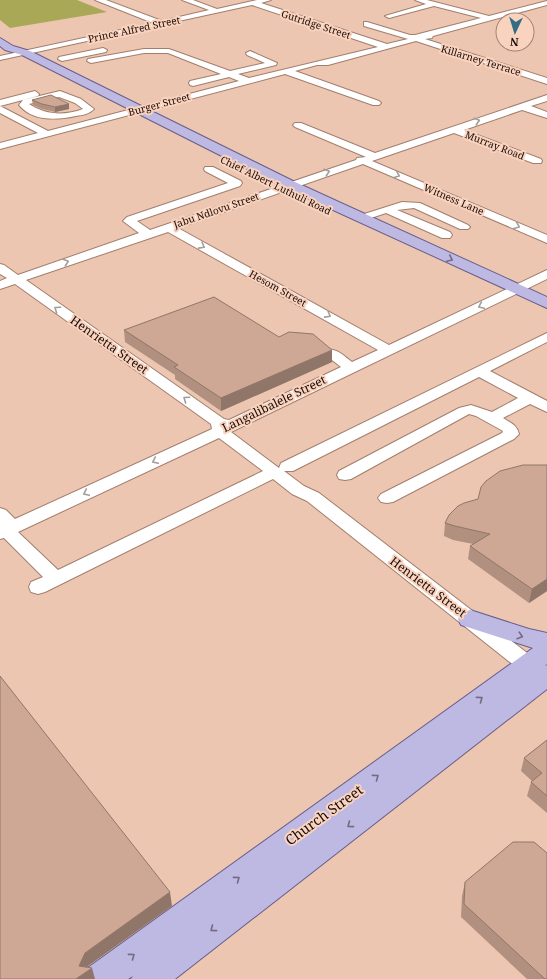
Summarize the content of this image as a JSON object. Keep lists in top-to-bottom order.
{
  "streets": {
    "main road": ["Chief Albert Luthuli Road", "Church Street"],
    "street": [
      "Gutridge Street",
      "Prince Alfred Street",
      "Killarney Terrace",
      "Burger Street",
      "Murray Road",
      "Witness Lane",
      "Jabu Ndlovu Street",
      "Hesom Street",
      "Henrietta Street",
      "Langalibalele Street"
    ]
  },
  "crossings": [
    ["Gutridge Street", "Prince Alfred Street"],
    ["Gutridge Street", "Burger Street"],
    ["Prince Alfred Street", "Chief Albert Luthuli Road"],
    ["Killarney Terrace", "Burger Street"],
    ["Burger Street", "Chief Albert Luthuli Road"],
    ["Murray Road", "Jabu Ndlovu Street"],
    ["Chief Albert Luthuli Road", "Jabu Ndlovu Street"],
    ["Chief Albert Luthuli Road", "Langalibalele Street"],
    ["Witness Lane", "Jabu Ndlovu Street"],
    ["Jabu Ndlovu Street", "Hesom Street"],
    ["Jabu Ndlovu Street", "Henrietta Street"],
    ["Hesom Street", "Langalibalele Street"],
    ["Henrietta Street", "Langalibalele Street"],
    ["Henrietta Street", "Church Street"]
  ],
  "one_way": ["Jabu Ndlovu Street"],
  "north": "bottom"
}
